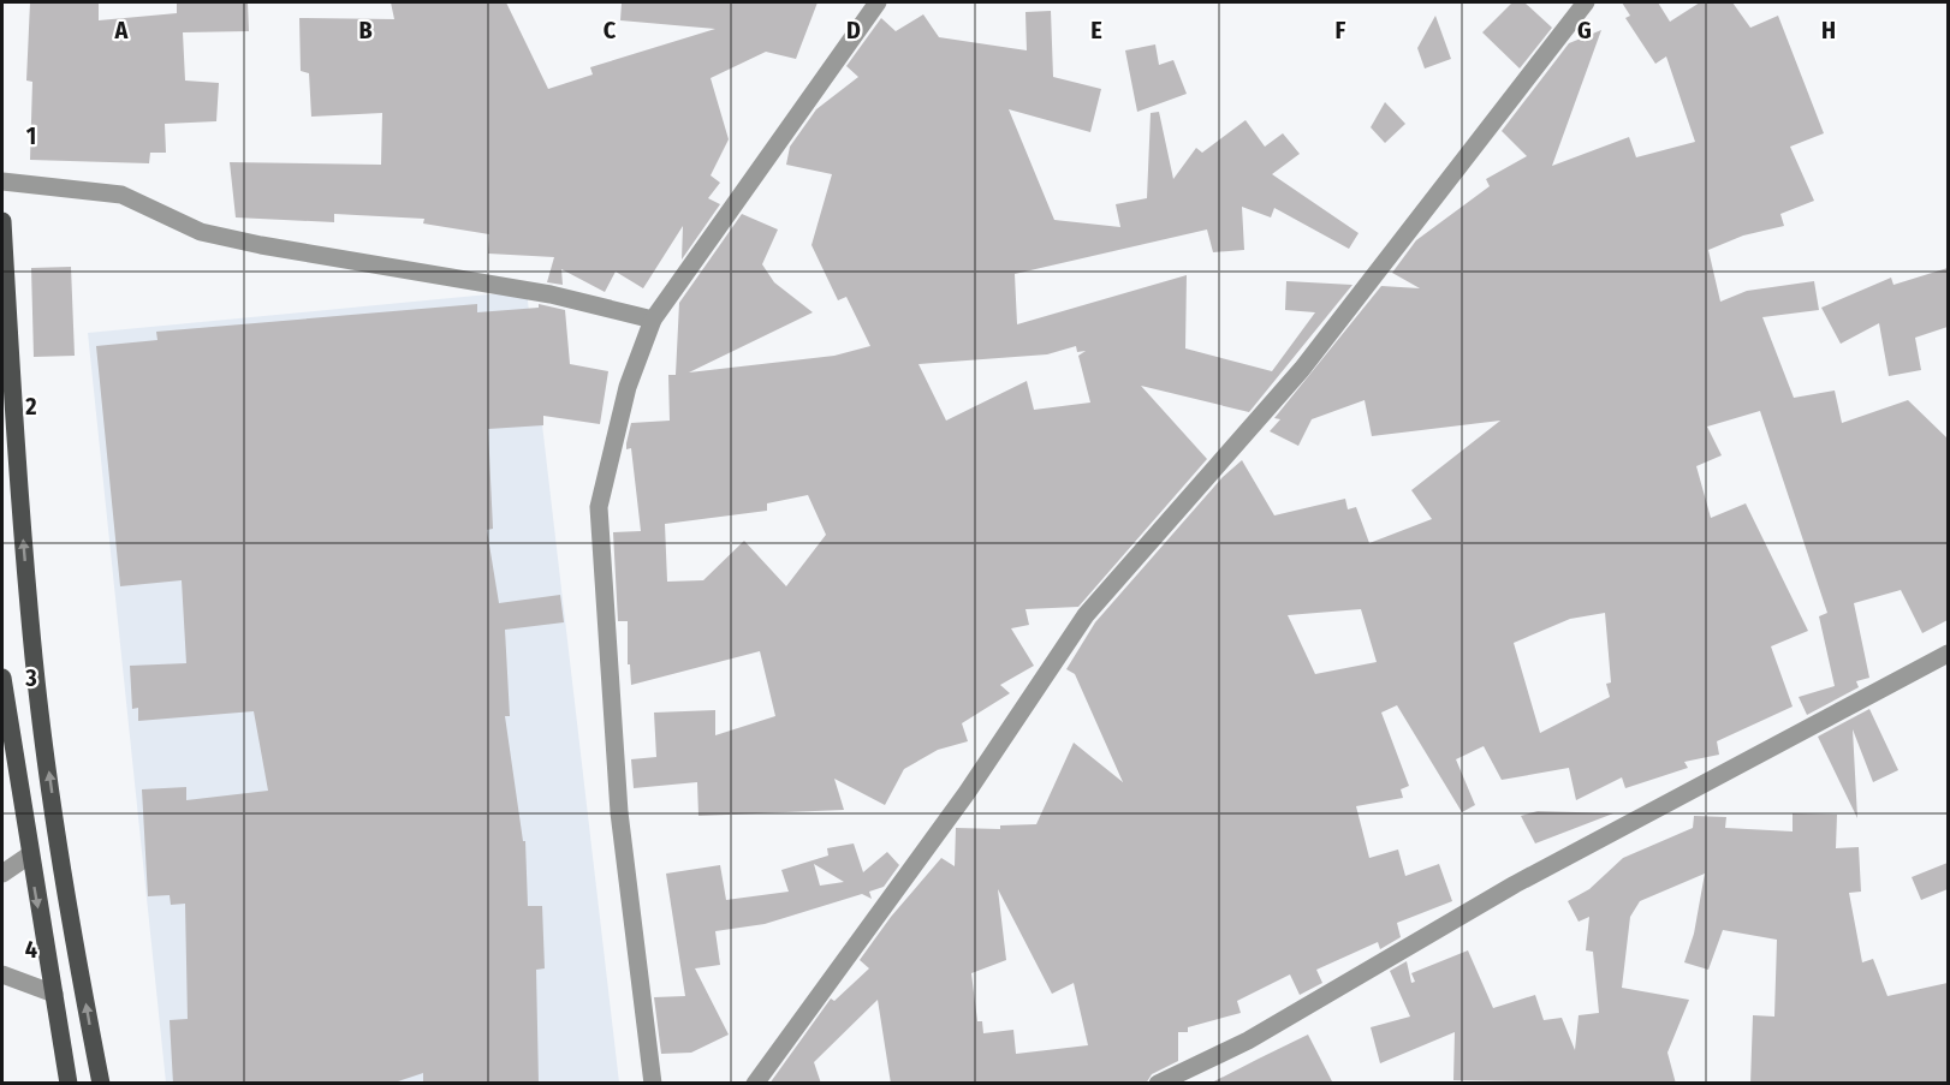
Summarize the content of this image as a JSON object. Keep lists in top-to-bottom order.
{
  "grid": {
    "columns": [
      "A",
      "B",
      "C",
      "D",
      "E",
      "F",
      "G",
      "H"
    ],
    "rows": [
      "1",
      "2",
      "3",
      "4"
    ]
  }
}
